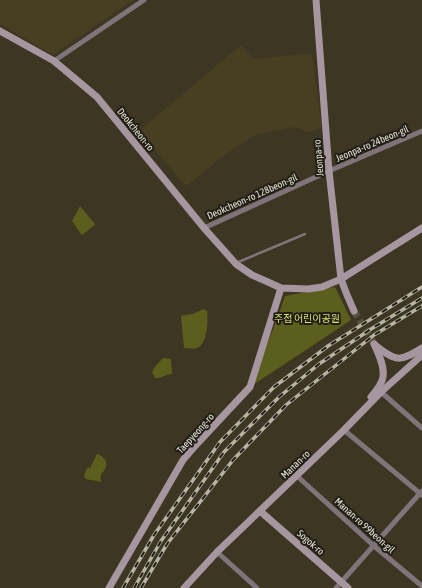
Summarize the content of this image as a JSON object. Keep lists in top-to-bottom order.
{
  "streets": {
    "street": [
      "Deokcheon-ro",
      "Jeonpa-ro 24beon-gil",
      "Jeonpa-ro",
      "Deokcheon-ro 128beon-gil",
      "Taepyeong-ro",
      "Manan-ro",
      "Manan-ro 99beon-gil",
      "Sogok-ro"
    ]
  },
  "crossings": [
    ["Deokcheon-ro", "Jeonpa-ro"],
    ["Deokcheon-ro", "Deokcheon-ro 128beon-gil"],
    ["Deokcheon-ro", "Taepyeong-ro"],
    ["Jeonpa-ro 24beon-gil", "Jeonpa-ro"],
    ["Jeonpa-ro 24beon-gil", "Deokcheon-ro 128beon-gil"],
    ["Jeonpa-ro", "Deokcheon-ro 128beon-gil"],
    ["Manan-ro", "Manan-ro 99beon-gil"],
    ["Manan-ro", "Sogok-ro"]
  ],
  "parks": ["주접 어린이공원"]
}
